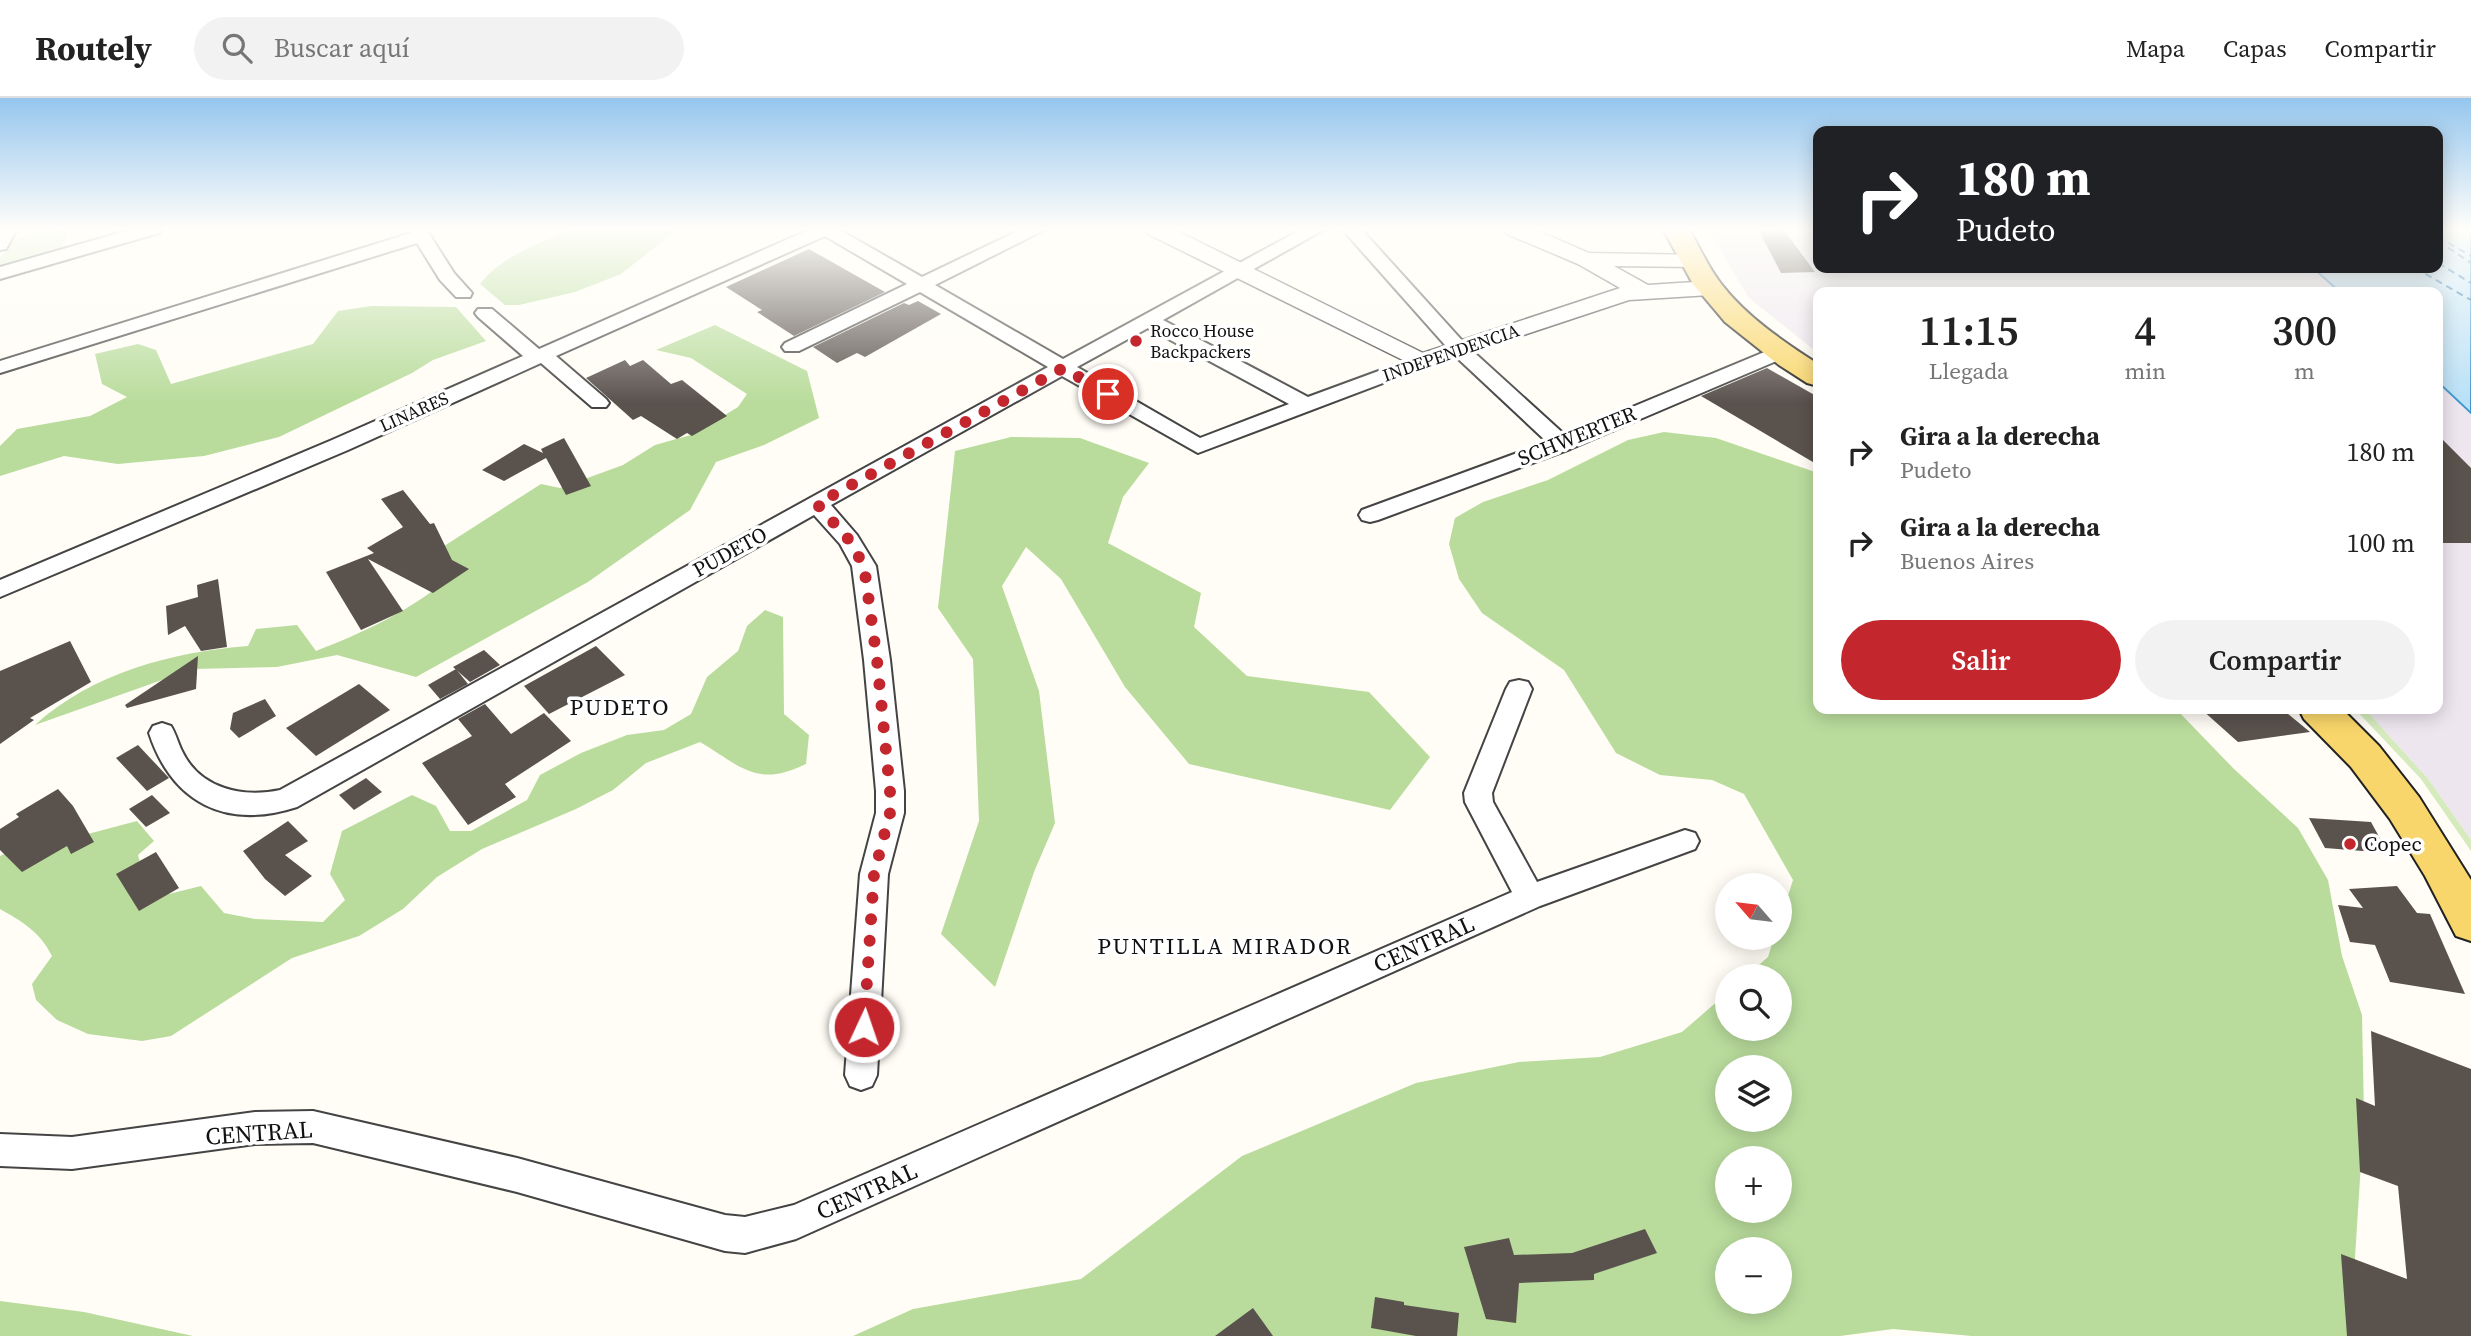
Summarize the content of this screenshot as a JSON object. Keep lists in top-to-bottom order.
{
  "streets": {
    "street": [
      "INDEPENDENCIA",
      "LINARES",
      "SCHWERTER",
      "PUDETO",
      "CENTRAL"
    ]
  },
  "crossings": [
    ["INDEPENDENCIA", "PUDETO"]
  ],
  "districts": ["PUDETO", "PUNTILLA MIRADOR"],
  "places": ["Rocco House Backpackers", "Copec"],
  "north": "top left",
  "page": {
    "header": "Routely",
    "search": "Buscar aquí",
    "nav": ["Mapa", "Capas", "Compartir"],
    "turn": ["180 m", "Pudeto"],
    "eta": [
      "11:15",
      "Llegada",
      "4",
      "min",
      "300",
      "m"
    ],
    "list": [
      {
        "name": "Gira a la derecha",
        "note": "Pudeto",
        "value": "180 m"
      },
      {
        "name": "Gira a la derecha",
        "note": "Buenos Aires",
        "value": "100 m"
      }
    ],
    "buttons": ["Salir", "Compartir"],
    "map_buttons": ["+", "−"]
  }
}
